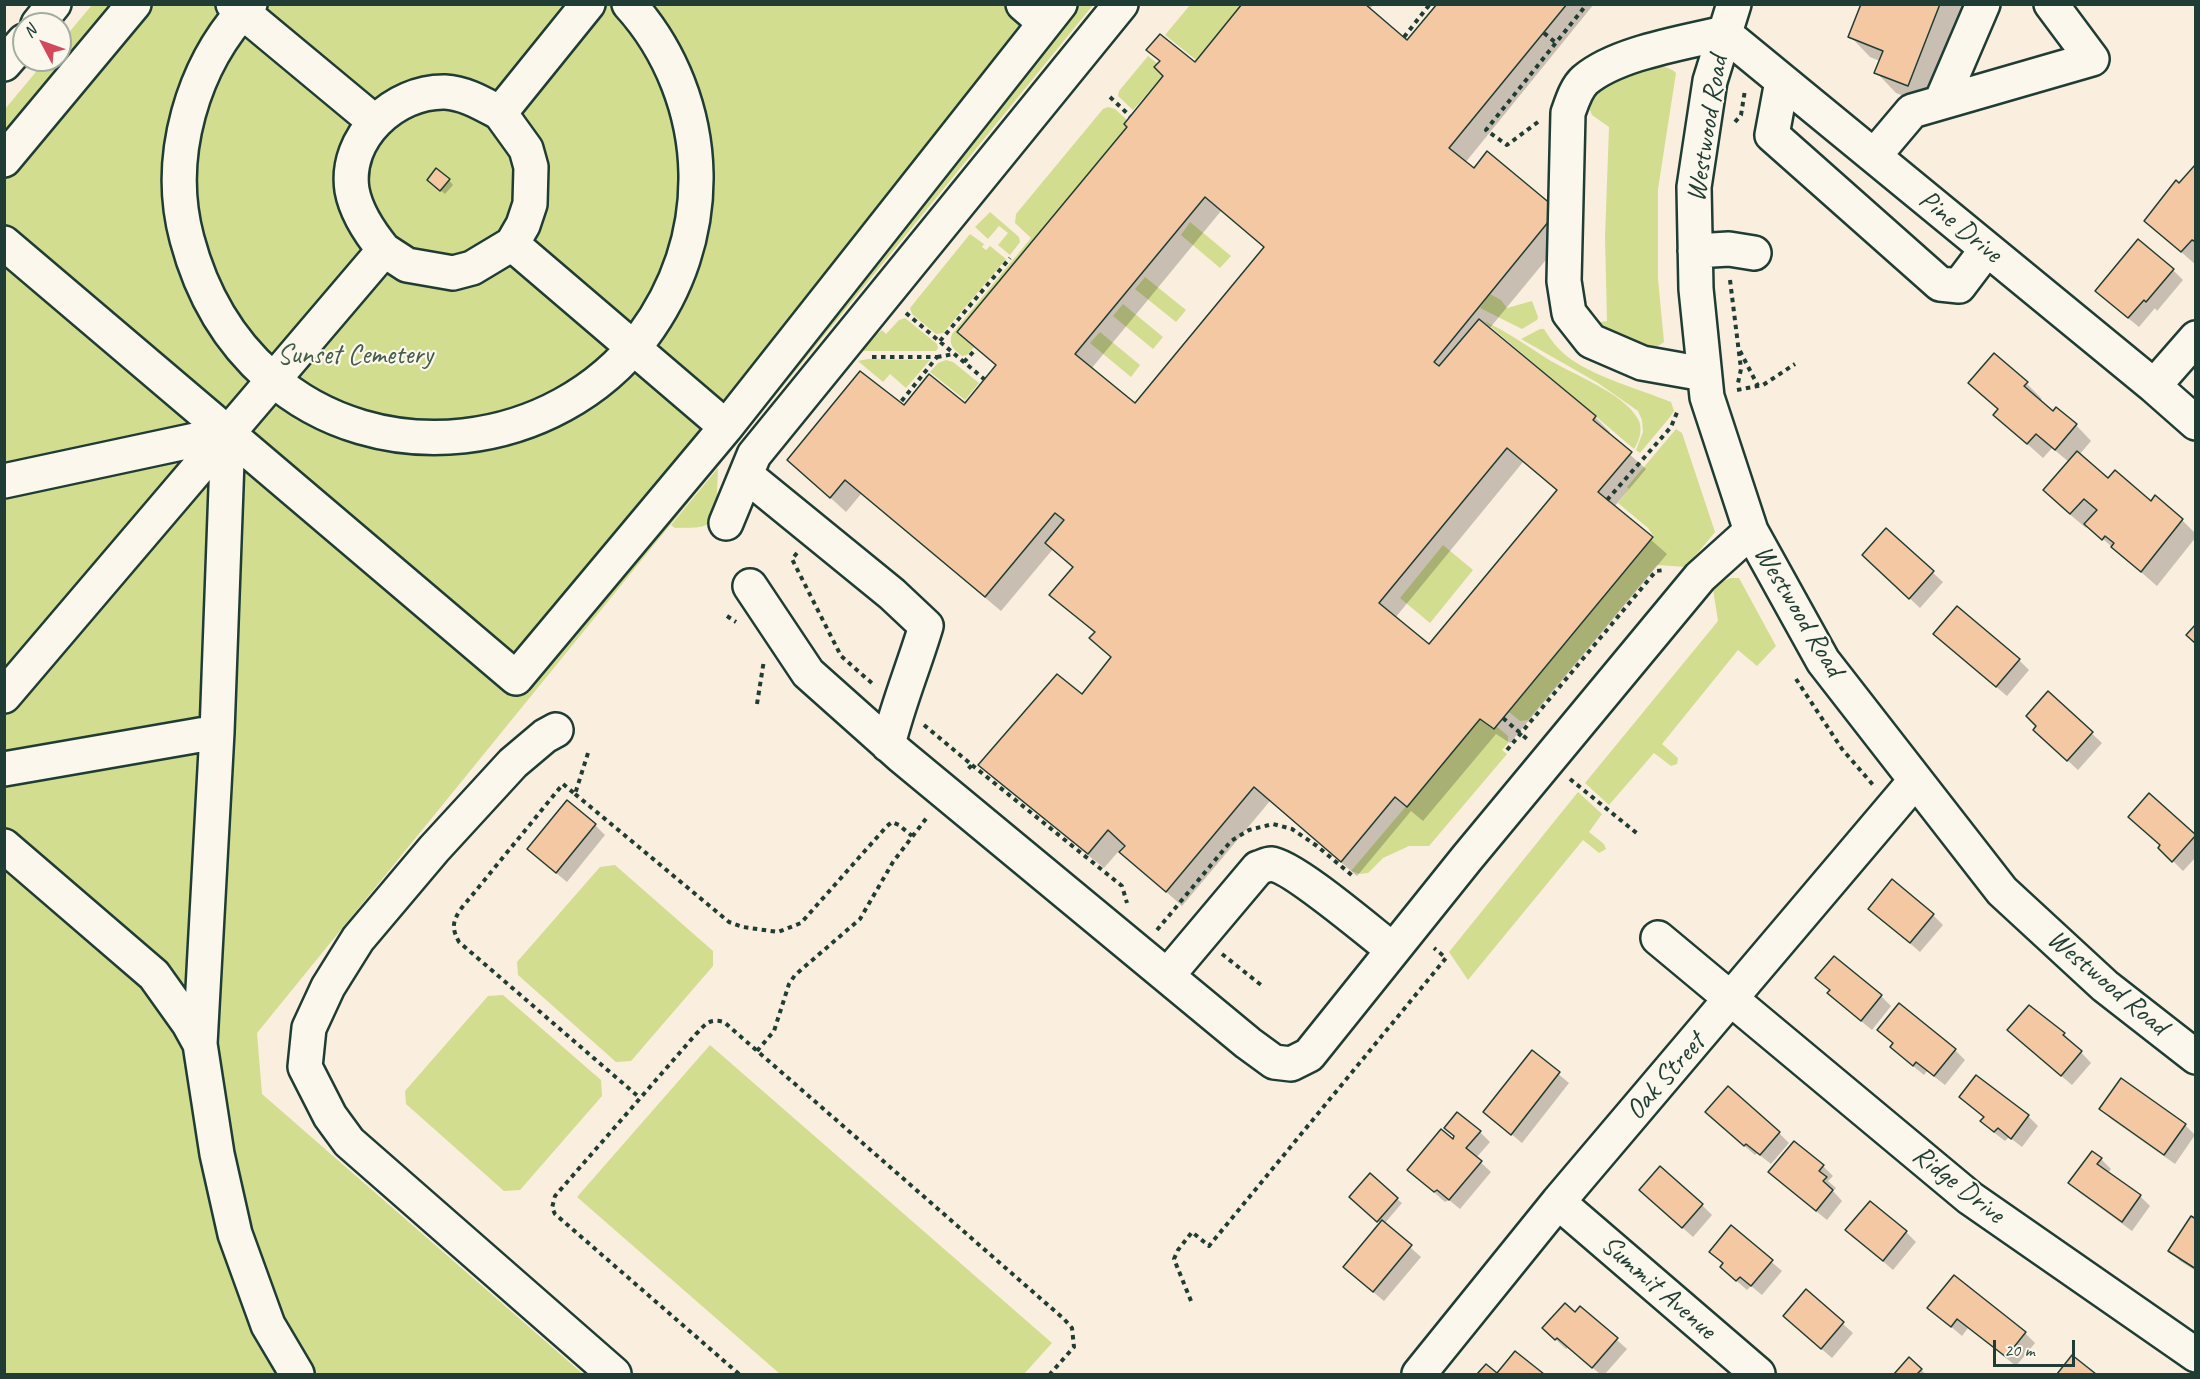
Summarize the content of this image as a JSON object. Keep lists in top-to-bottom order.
{
  "streets": {
    "street": [
      "Westwood Road",
      "Pine Drive",
      "Oak Street",
      "Ridge Drive",
      "Summit Avenue"
    ]
  },
  "crossings": [
    ["Westwood Road", "Pine Drive"],
    ["Westwood Road", "Oak Street"],
    ["Oak Street", "Ridge Drive"],
    ["Oak Street", "Summit Avenue"]
  ],
  "parks": ["Sunset Cemetery"],
  "scale_bar": "20 m",
  "north": "top left"
}
